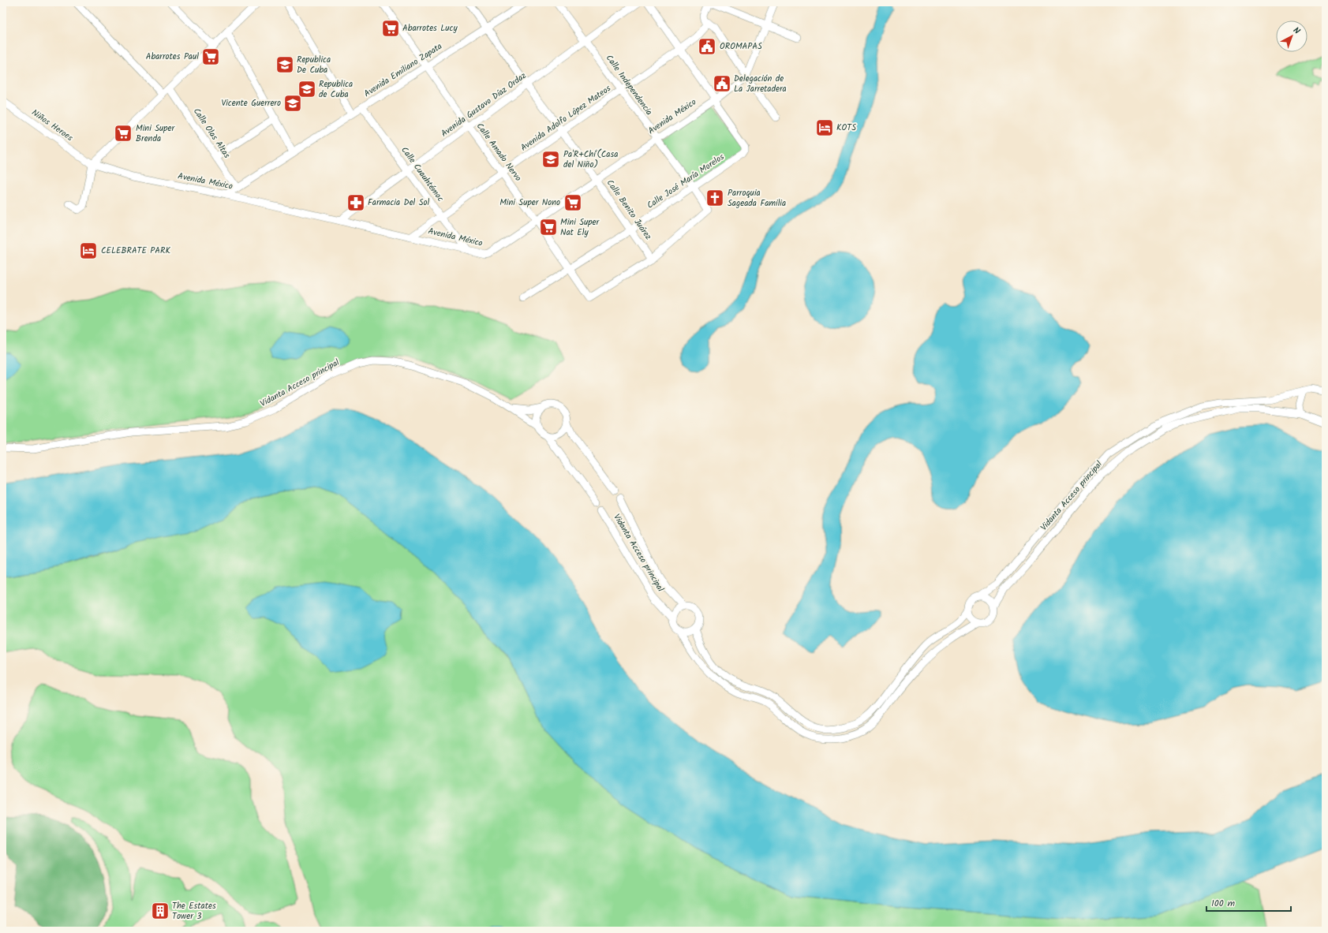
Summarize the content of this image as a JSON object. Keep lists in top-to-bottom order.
{
  "streets": {
    "street": [
      "Avenida Emiliano Zapata",
      "Calle Independencia",
      "Avenida Gustavo Díaz Ordaz",
      "Avenida México",
      "Avenida Adolfo López Mateos",
      "Niños Heroes",
      "Calle Olas Altas",
      "Calle Amado Nervo",
      "Calle Cuauhtémoc",
      "Calle José María Morelos",
      "Calle Benito Juárez",
      "Vidanta Acceso principal"
    ]
  },
  "crossings": [
    ["Avenida Emiliano Zapata", "Avenida México"],
    ["Avenida Emiliano Zapata", "Calle Olas Altas"],
    ["Avenida Emiliano Zapata", "Calle Amado Nervo"],
    ["Avenida Emiliano Zapata", "Calle Cuauhtémoc"],
    ["Avenida Emiliano Zapata", "Calle Benito Juárez"],
    ["Calle Independencia", "Avenida Gustavo Díaz Ordaz"],
    ["Calle Independencia", "Avenida México"],
    ["Calle Independencia", "Avenida Adolfo López Mateos"],
    ["Calle Independencia", "Calle Amado Nervo"],
    ["Calle Independencia", "Calle José María Morelos"],
    ["Calle Independencia", "Calle Benito Juárez"],
    ["Avenida Gustavo Díaz Ordaz", "Avenida México"],
    ["Avenida Gustavo Díaz Ordaz", "Calle Amado Nervo"],
    ["Avenida Gustavo Díaz Ordaz", "Calle Cuauhtémoc"],
    ["Avenida Gustavo Díaz Ordaz", "Calle Benito Juárez"],
    ["Avenida México", "Avenida Adolfo López Mateos"],
    ["Avenida México", "Niños Heroes"],
    ["Avenida México", "Calle Amado Nervo"],
    ["Avenida México", "Calle Cuauhtémoc"],
    ["Avenida México", "Calle José María Morelos"],
    ["Avenida México", "Calle Benito Juárez"],
    ["Avenida Adolfo López Mateos", "Calle Amado Nervo"],
    ["Avenida Adolfo López Mateos", "Calle Cuauhtémoc"],
    ["Avenida Adolfo López Mateos", "Calle Benito Juárez"],
    ["Calle Amado Nervo", "Calle José María Morelos"],
    ["Calle Amado Nervo", "Calle Benito Juárez"],
    ["Calle José María Morelos", "Calle Benito Juárez"]
  ],
  "places": {
    "supermarket": [
      "Abarrotes Lucy",
      "Abarrotes Paul",
      "Mini Super Brenda",
      "Mini Super Nono",
      "Mini Super Nat Ely"
    ],
    "public building": ["OROMAPAS", "Delegación de La Jarretadera"],
    "school or university": [
      "Republica De Cuba",
      "Republica de Cuba",
      "Vicente Guerrero",
      "Pa'R+Chi'(Casa del Niño)"
    ],
    "hotel": ["KOTS", "CELEBRATE PARK"],
    "church": ["Parroquia Sageada Familia"],
    "pharmacy": ["Farmacia Del Sol"],
    "building": ["The Estates Tower 3"]
  },
  "scale_bar": "100 m",
  "north": "top right"
}
